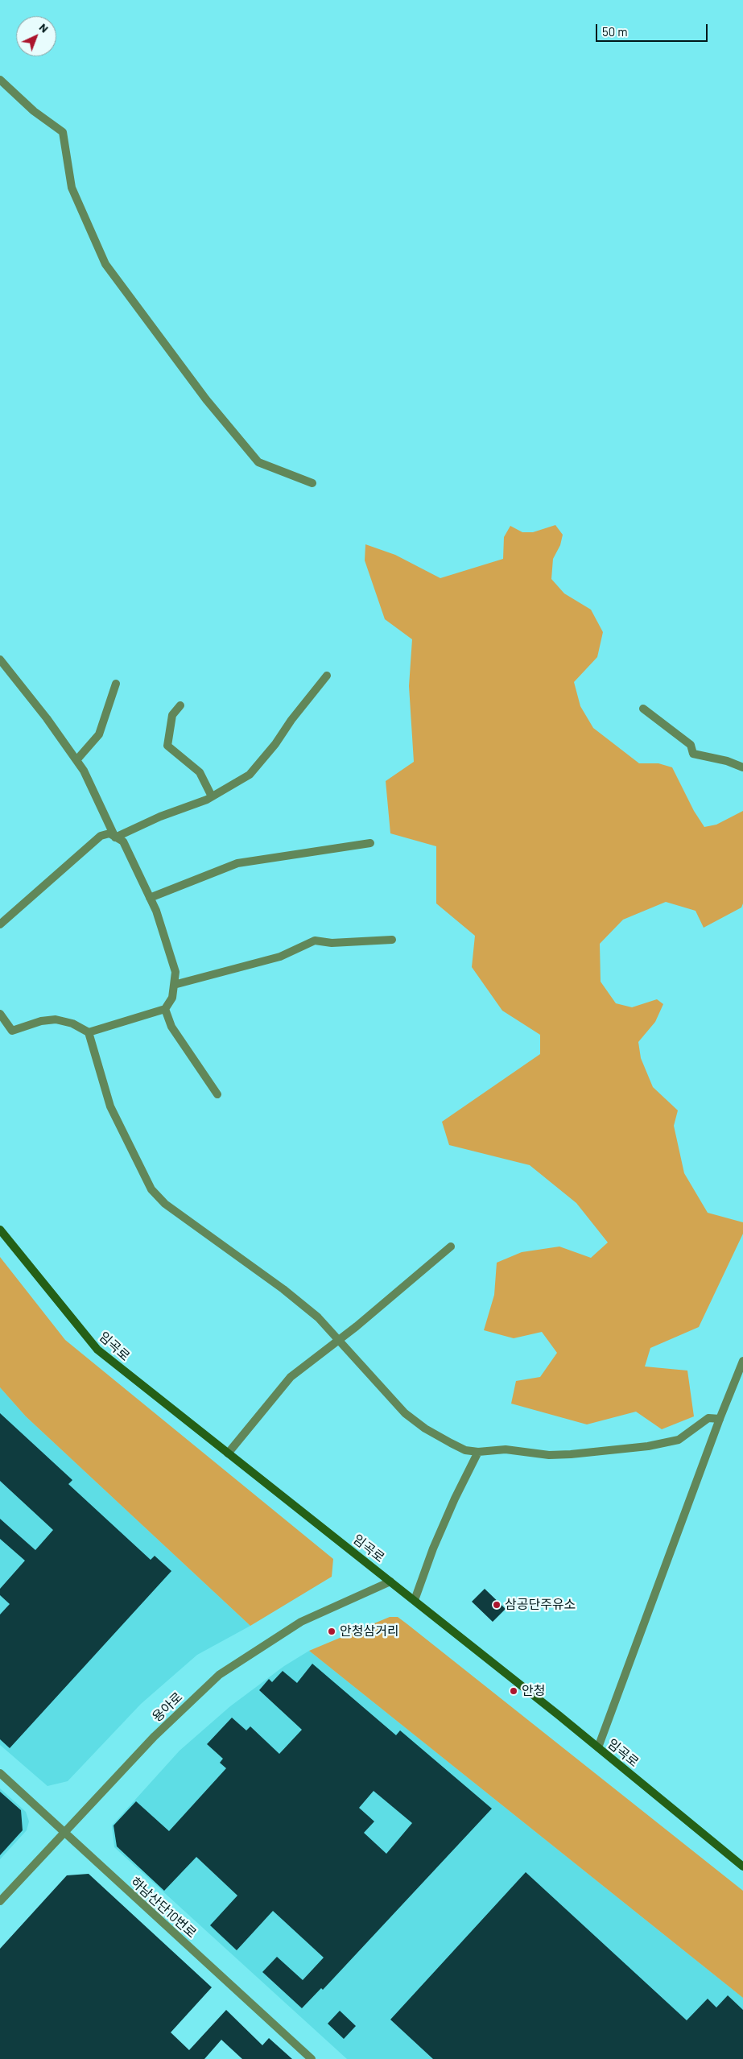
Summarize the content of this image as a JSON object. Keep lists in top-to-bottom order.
{
  "streets": {
    "main road": ["임곡로"],
    "street": ["용아로", "하남산단10번로"]
  },
  "crossings": [
    ["임곡로", "용아로"],
    ["용아로", "하남산단10번로"]
  ],
  "places": ["삼공단주유소", "안청삼거리", "안청"],
  "scale_bar": "50 m",
  "north": "top right"
}
